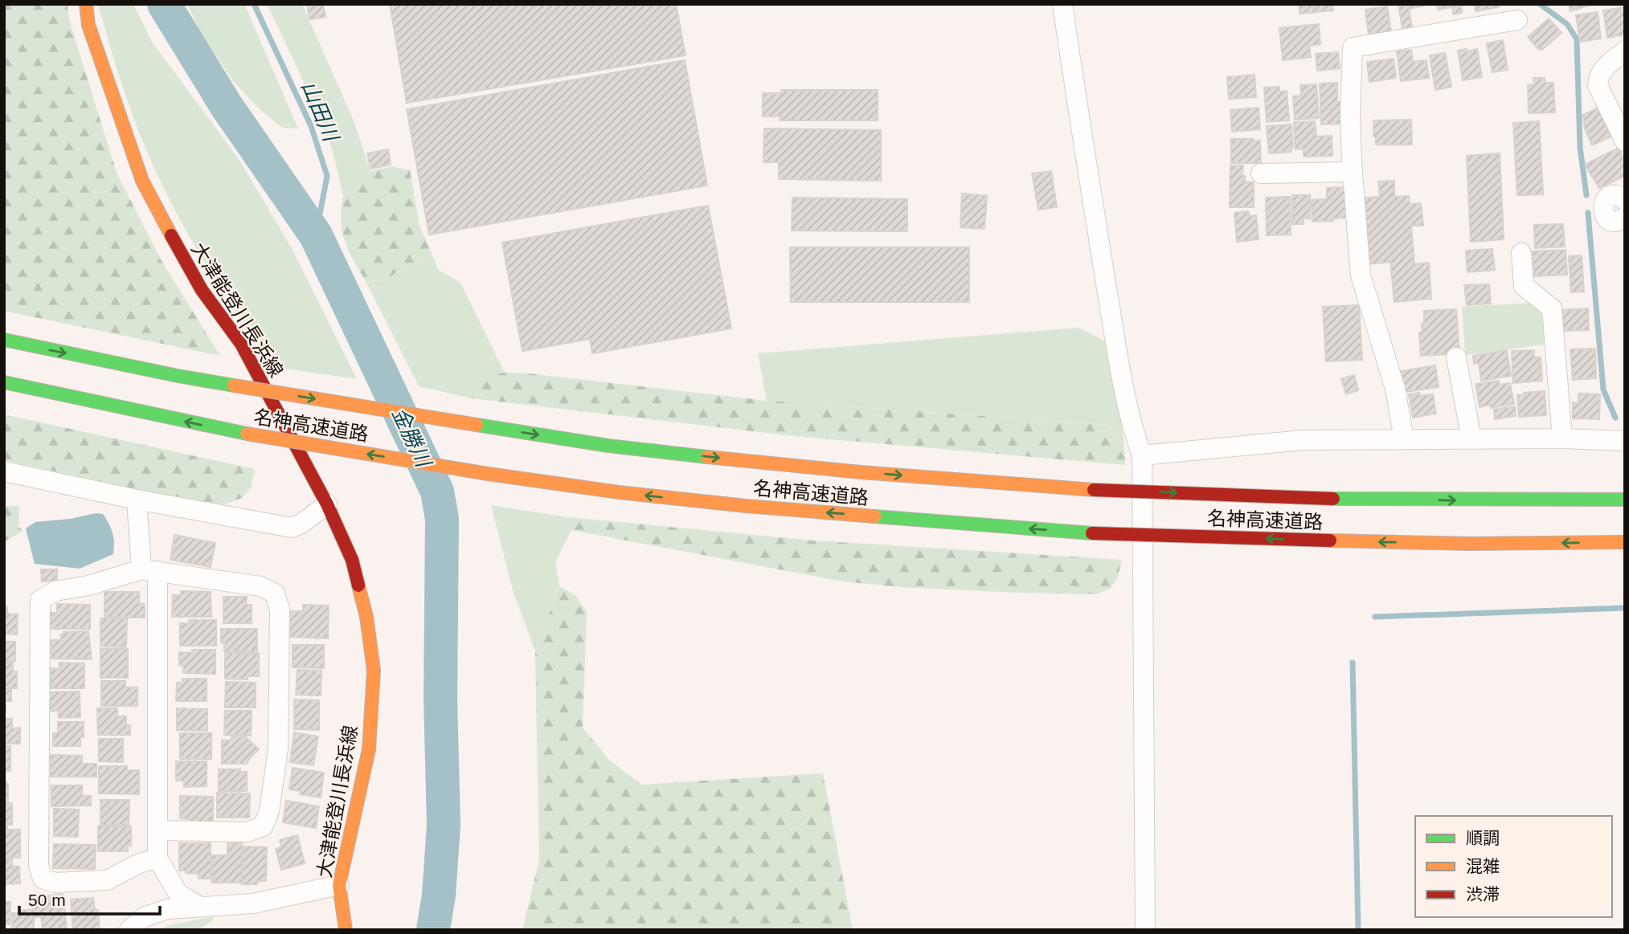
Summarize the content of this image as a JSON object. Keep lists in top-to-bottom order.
{
  "streets": {
    "main road": ["大津能登川長浜線", "名神高速道路"]
  },
  "water": ["山田川", "金勝川"],
  "legend": ["順調", "混雑", "渋滞"],
  "scale_bar": "50 m"
}
